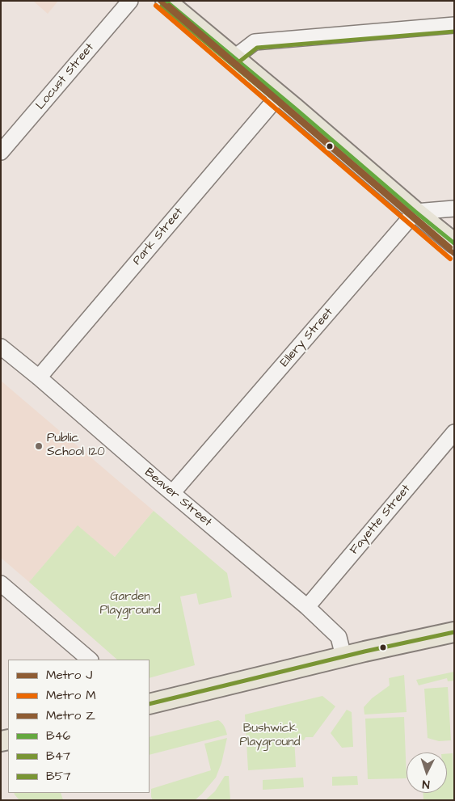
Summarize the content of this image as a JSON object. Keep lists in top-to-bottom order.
{
  "streets": {
    "street": [
      "Locust Street",
      "Park Street",
      "Ellery Street",
      "Beaver Street",
      "Fayette Street"
    ]
  },
  "crossings": [
    ["Park Street", "Beaver Street"],
    ["Ellery Street", "Beaver Street"],
    ["Beaver Street", "Fayette Street"]
  ],
  "parks": ["Garden Playground", "Bushwick Playground"],
  "places": ["Public School 120"],
  "lines": [
    "metro line J",
    "transit line B46",
    "metro line M",
    "metro line Z",
    "transit line B47",
    "transit line B57"
  ],
  "legend": [
    "Metro J",
    "Metro M",
    "Metro Z",
    "B46",
    "B47",
    "B57"
  ],
  "north": "bottom"
}
